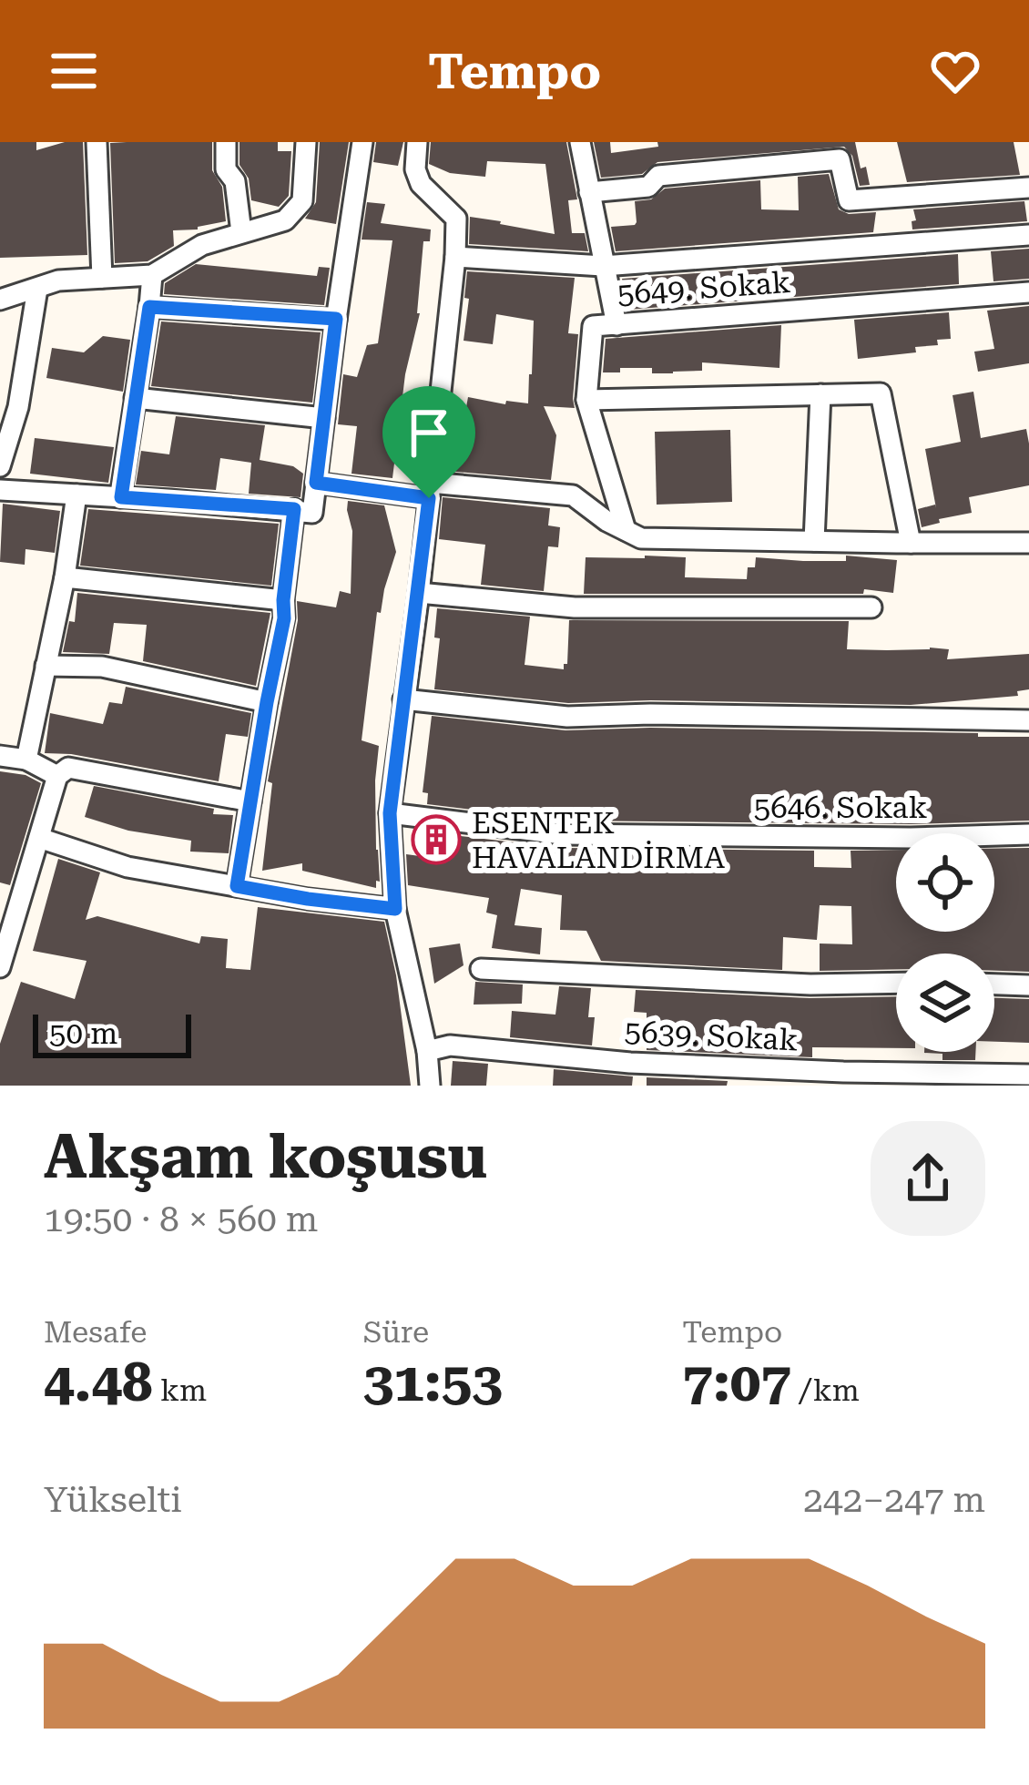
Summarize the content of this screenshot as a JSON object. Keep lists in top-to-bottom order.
{
  "streets": {
    "street": ["5649. Sokak", "5646. Sokak", "5639. Sokak"]
  },
  "places": {
    "building": ["ESENTEK HAVALANDİRMA"]
  },
  "scale_bar": "50 m",
  "page": {
    "header": "Tempo",
    "scale": "50 m",
    "heading": ["Akşam koşusu", "19:50 · 8 × 560 m"],
    "stats": [
      ["Mesafe", "4.48 km"],
      ["Süre", "31:53"],
      ["Tempo", "7:07 /km"]
    ],
    "chart": ["Yükselti", "242–247 m"]
  }
}
